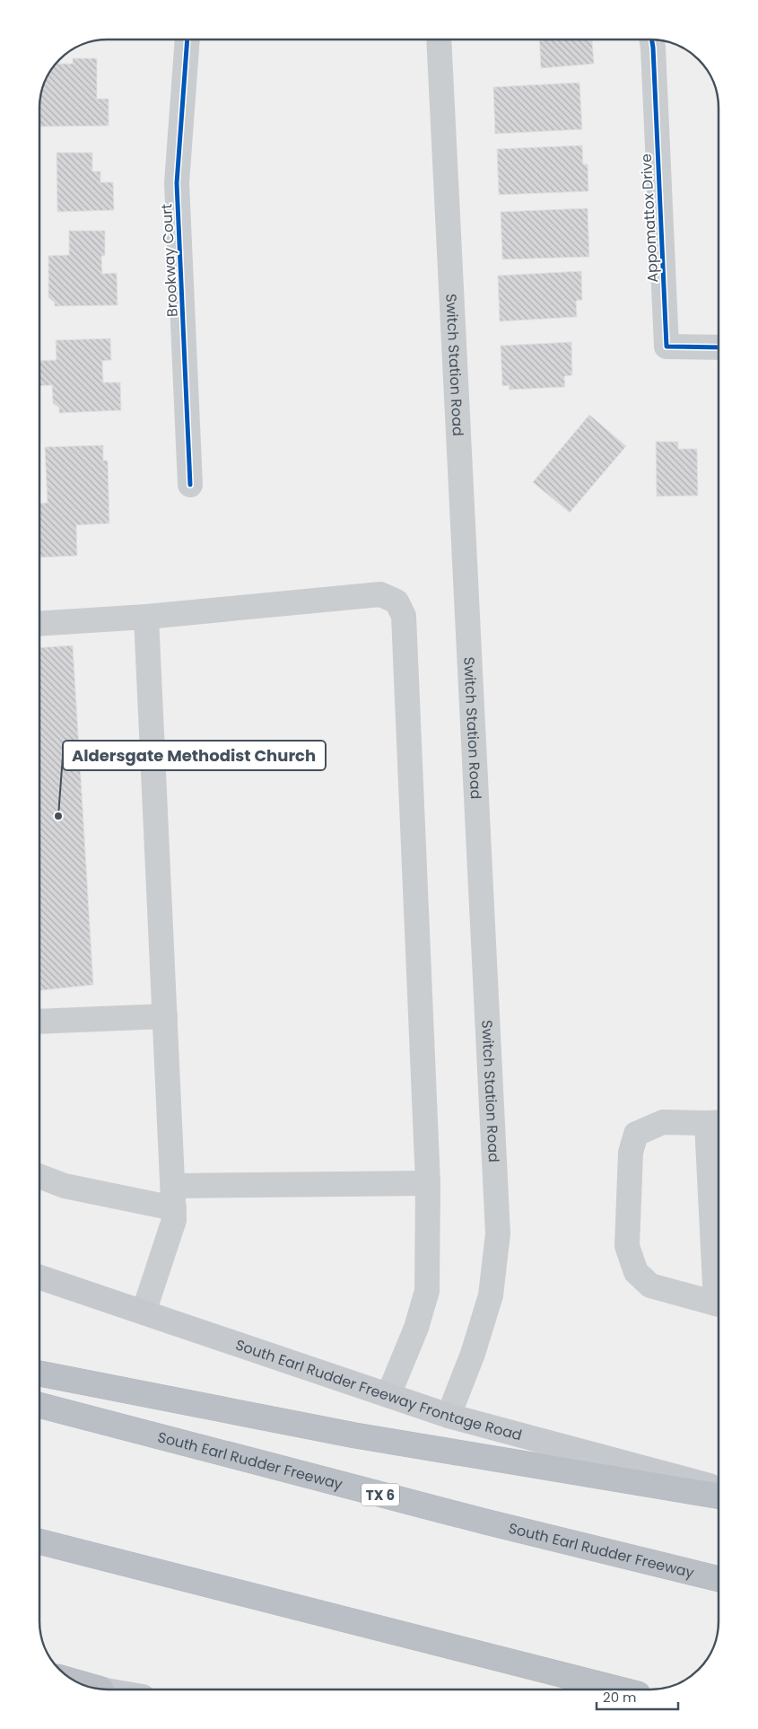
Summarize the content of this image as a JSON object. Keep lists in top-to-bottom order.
{
  "streets": {
    "highway": ["South Earl Rudder Freeway", "TX 6"],
    "main road": ["South Earl Rudder Freeway Frontage Road"],
    "street": ["Appomattox Drive", "Brookway Court", "Switch Station Road"]
  },
  "crossings": [
    ["Switch Station Road", "South Earl Rudder Freeway Frontage Road"]
  ],
  "places": ["Aldersgate Methodist Church"],
  "scale_bar": "20 m"
}
